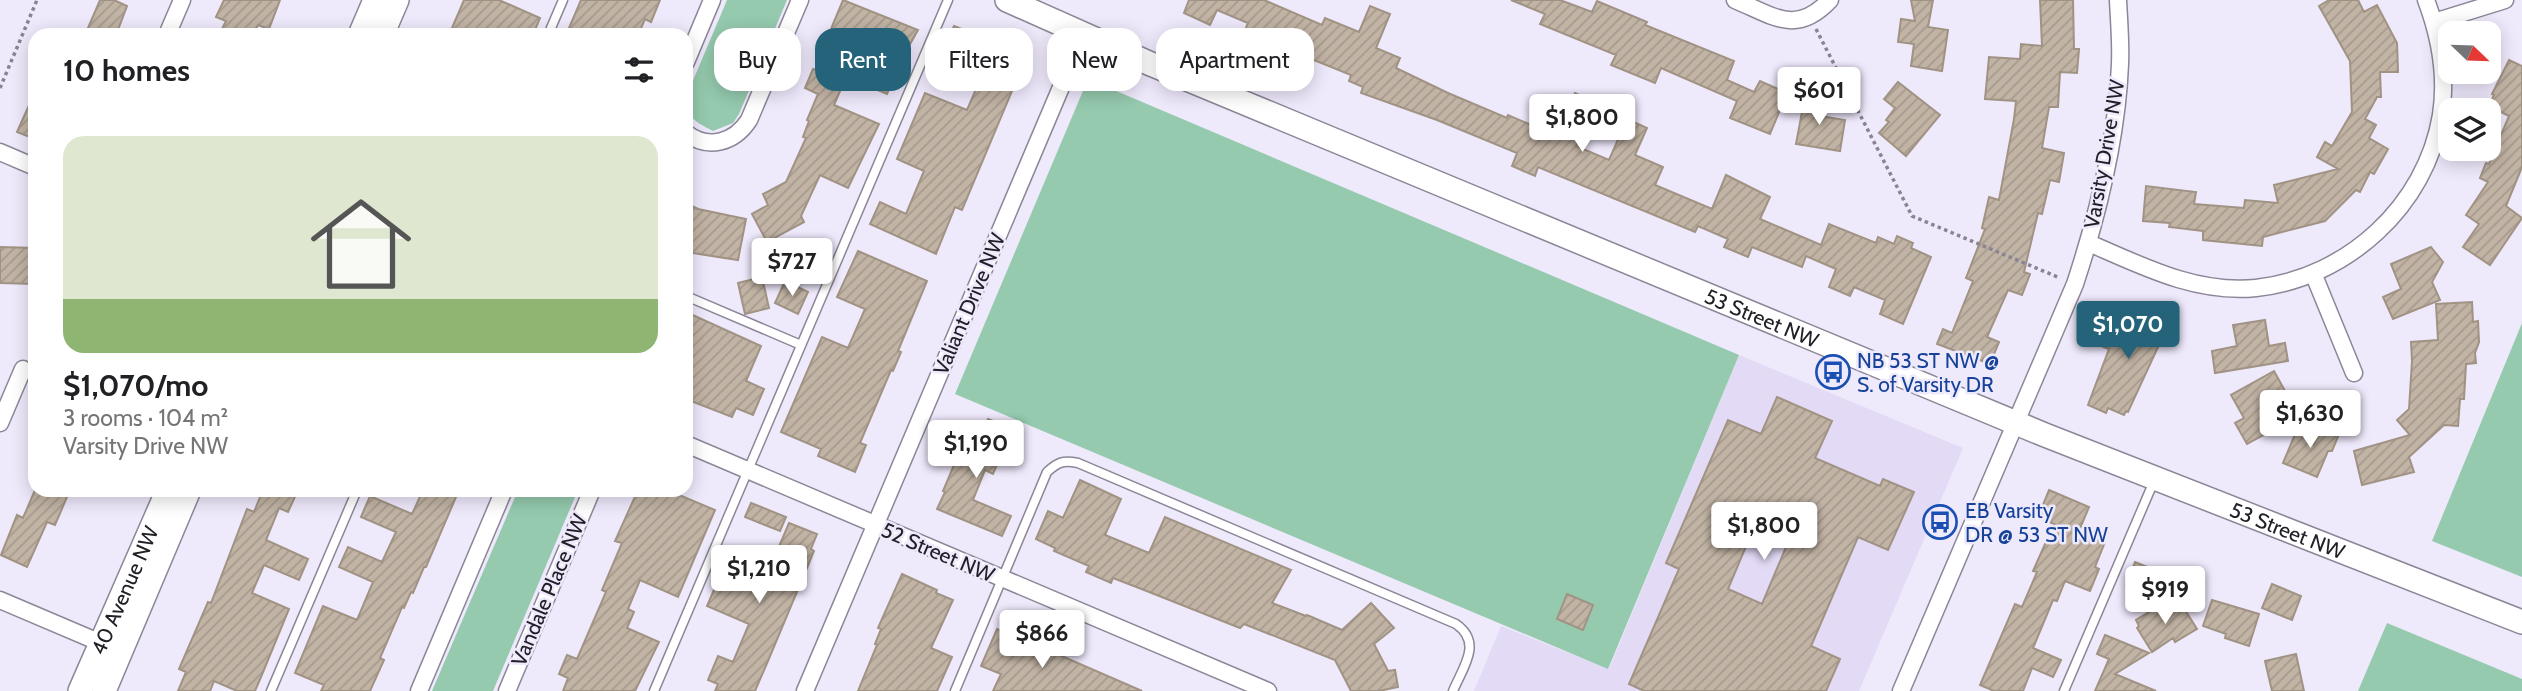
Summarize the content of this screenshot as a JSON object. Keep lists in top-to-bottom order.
{
  "streets": {
    "street": [
      "Varsity Drive NW",
      "Valiant Drive NW",
      "53 Street NW",
      "52 Street NW",
      "Vandale Place NW",
      "40 Avenue NW"
    ]
  },
  "crossings": [
    ["Varsity Drive NW", "53 Street NW"],
    ["Valiant Drive NW", "52 Street NW"]
  ],
  "places": {
    "bus stop": ["NB 53 ST NW @ S. of Varsity DR", "EB Varsity DR @ 53 ST NW"]
  },
  "north": "bottom right",
  "page": {
    "chip": [
      "Buy",
      "Rent",
      "Filters",
      "New",
      "Apartment"
    ],
    "heading": "10 homes",
    "price": [
      "$601",
      "$1,800",
      "$727",
      "$1,070",
      "$1,630",
      "$1,190",
      "$1,800",
      "$1,210",
      "$919",
      "$866"
    ],
    "list": [
      {
        "name": "$1,070/mo",
        "note": "3 rooms · 104 m² · Varsity Drive NW"
      }
    ]
  }
}
